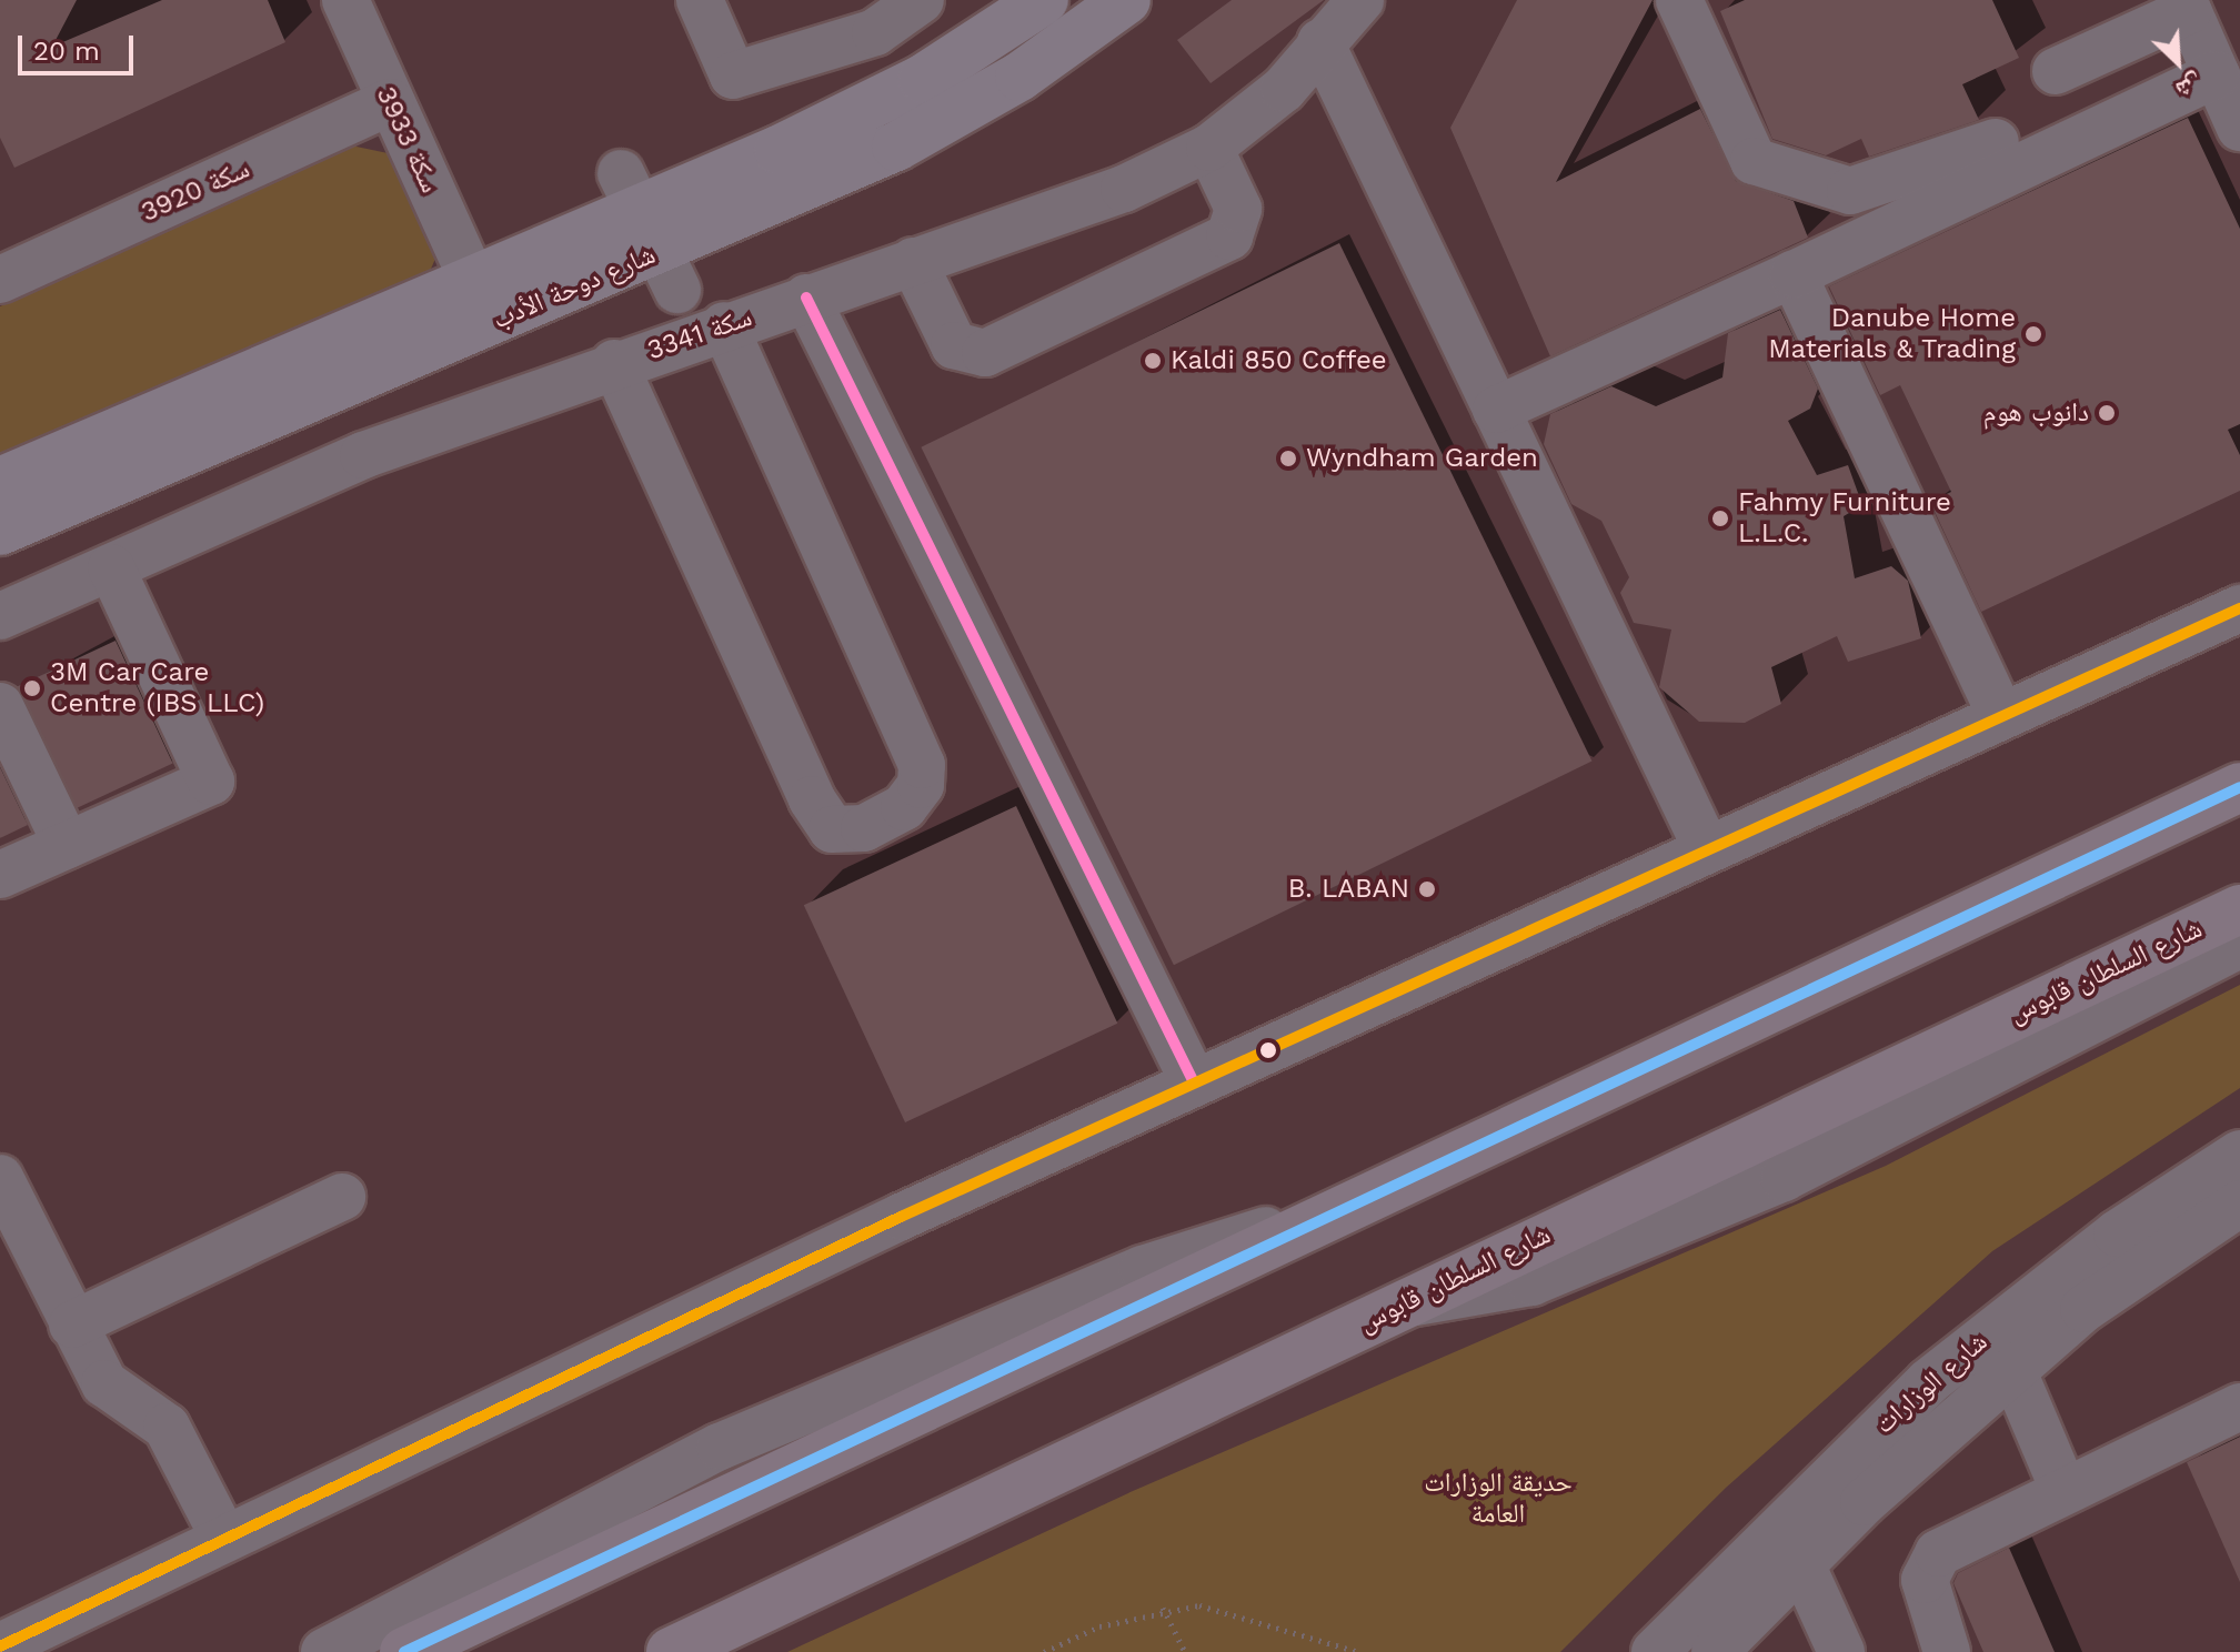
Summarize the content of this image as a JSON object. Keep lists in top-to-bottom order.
{
  "streets": {
    "highway": ["شارع السلطان قابوس"],
    "main road": ["شارع دوحة الأدب"],
    "street": [
      "سكة 3933",
      "سكة 3920",
      "سكة 3341",
      "شارع الوزارات"
    ]
  },
  "crossings": [
    ["سكة 3933", "سكة 3920"],
    ["سكة 3933", "شارع دوحة الأدب"]
  ],
  "parks": ["حديقة الوزارات العامة"],
  "places": [
    "Danube Home Materials & Trading",
    "Kaldi 850 Coffee",
    "دانوب هوم",
    "Wyndham Garden",
    "Fahmy Furniture L.L.C.",
    "3M Car Care Centre (IBS LLC)",
    "B. LABAN"
  ],
  "scale_bar": "20 m",
  "north": "bottom right"
}
